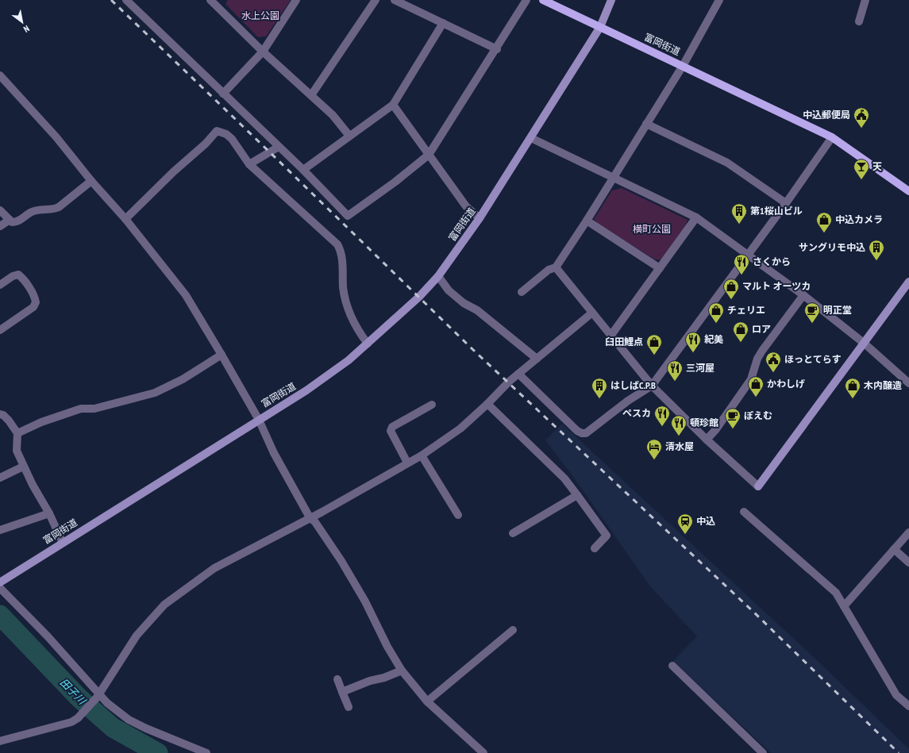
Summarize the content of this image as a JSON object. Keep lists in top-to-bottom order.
{
  "streets": {
    "main road": ["富岡街道"]
  },
  "water": ["田子川"],
  "parks": ["水上公園", "横町公園"],
  "places": {
    "public building": ["中込郵便局", "ほっとてらす"],
    "bar": ["天"],
    "building": ["第1桜山ビル", "サングリモ中込", "はしばC.P.B"],
    "shop": [
      "中込カメラ",
      "マルト オーツカ",
      "チェリエ",
      "ロア",
      "臼田鯉点",
      "かわしげ",
      "木内醸造"
    ],
    "restaurant": [
      "さくから",
      "紀美",
      "三河屋",
      "ペスカ",
      "頓珍館"
    ],
    "cafe": ["明正堂", "ぽえむ"],
    "hotel": ["清水屋"],
    "station": ["中込"]
  },
  "north": "bottom right"
}
